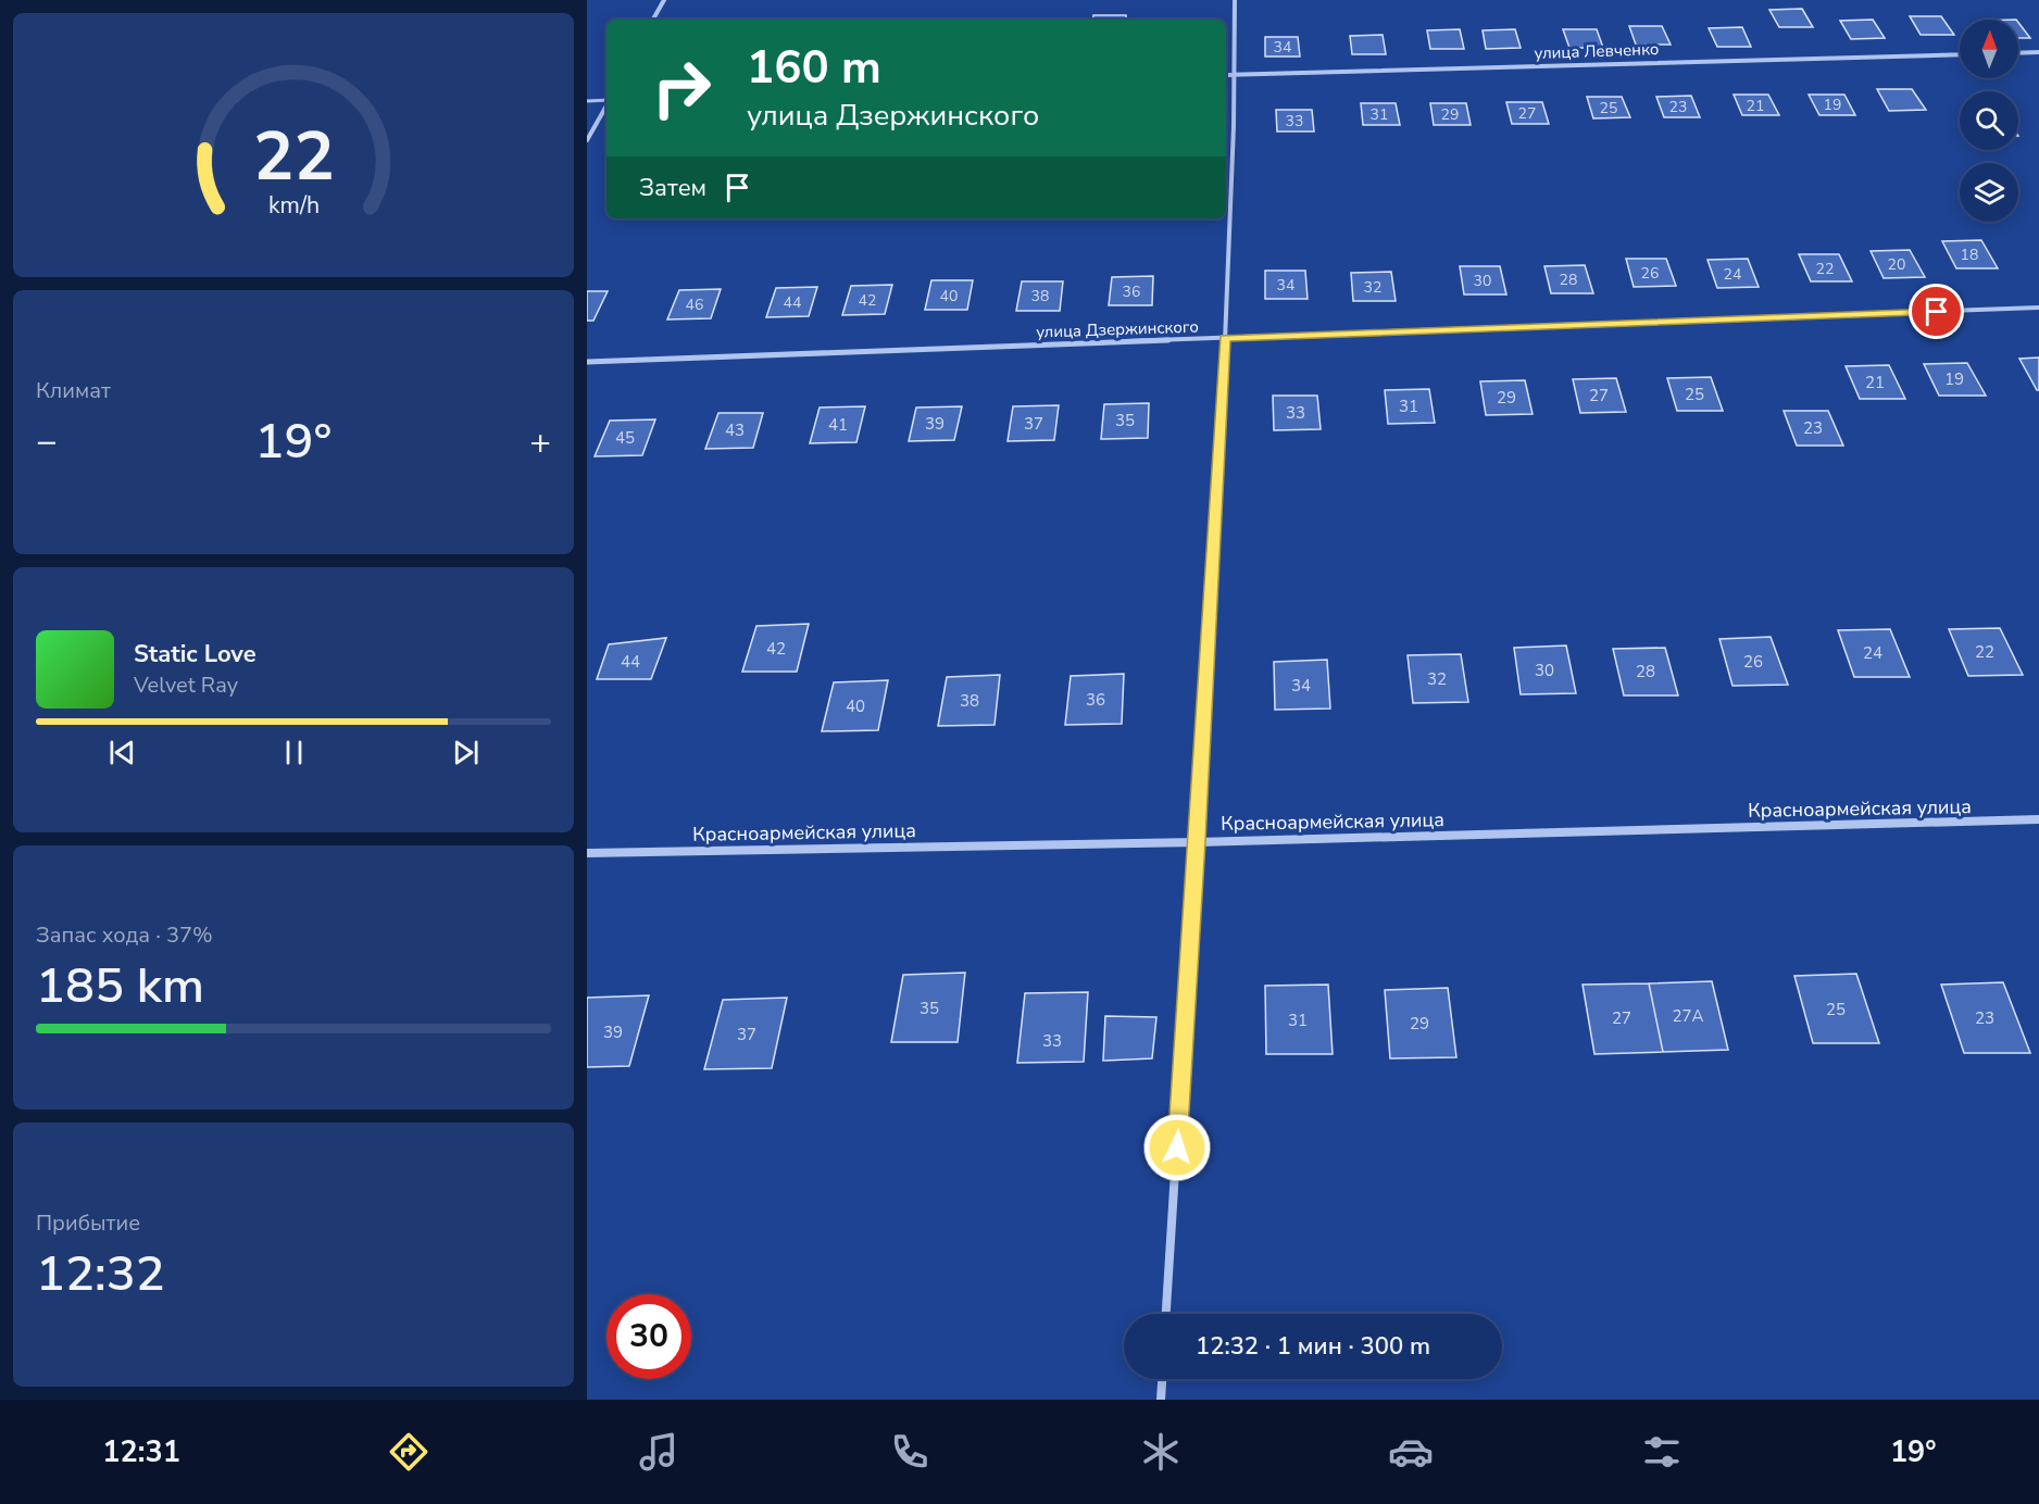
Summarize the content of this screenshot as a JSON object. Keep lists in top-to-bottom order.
{
  "streets": {
    "street": ["улица Левченко", "улица Дзержинского", "Красноармейская улица"]
  },
  "house_numbers": [
    "34",
    "19",
    "21",
    "23",
    "25",
    "27",
    "31",
    "29",
    "33",
    "18",
    "20",
    "22",
    "26",
    "24",
    "28",
    "30",
    "34",
    "32",
    "36",
    "40",
    "38",
    "42",
    "44",
    "46",
    "19",
    "21",
    "25",
    "27",
    "29",
    "31",
    "33",
    "35",
    "39",
    "37",
    "41",
    "23",
    "43",
    "45",
    "42",
    "22",
    "24",
    "44",
    "26",
    "30",
    "28",
    "32",
    "34",
    "36",
    "38",
    "40",
    "35",
    "25",
    "27А",
    "27",
    "23",
    "31",
    "29",
    "39",
    "37",
    "33"
  ],
  "north": "top",
  "page": {
    "turn": ["160 m", "улица Дзержинского"],
    "then": "Затем",
    "tile": [
      "Климат",
      ["Запас хода · 37%", "185 km"],
      ["Прибытие", "12:32"]
    ],
    "heat": ["−", "19°", "+"],
    "song": ["Static Love", "Velvet Ray"],
    "limit": "30",
    "trip": "12:32 · 1 мин · 300 m",
    "tabs": ["12:31", "19°"],
    "gauge": ["22", "km/h"]
  }
}
